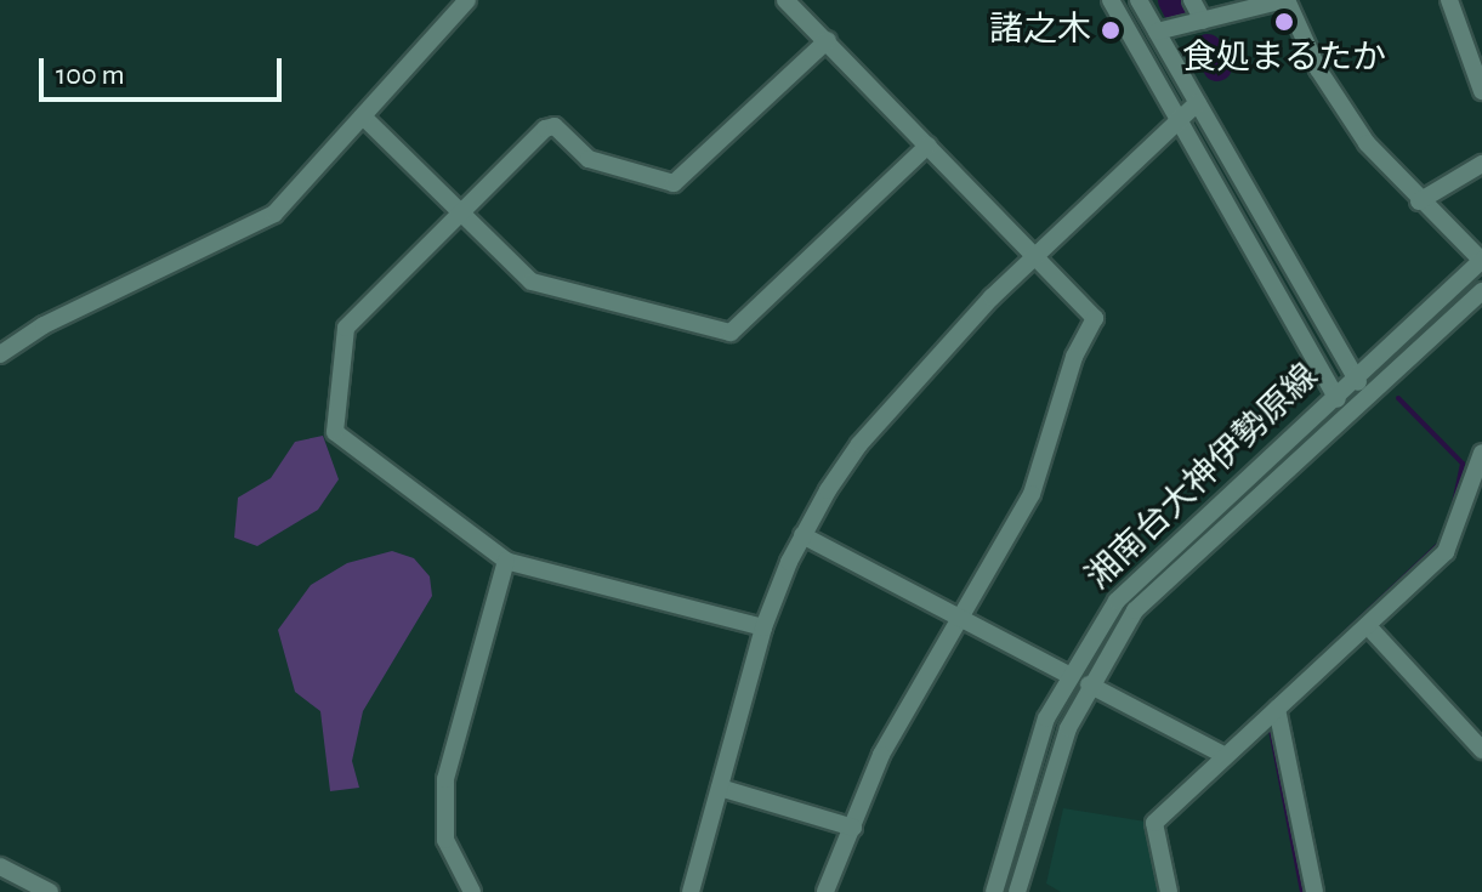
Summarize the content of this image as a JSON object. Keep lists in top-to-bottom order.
{
  "streets": {
    "street": ["湘南台大神伊勢原線"]
  },
  "places": ["食処まるたか", "諸之木"],
  "scale_bar": "100 m"
}
